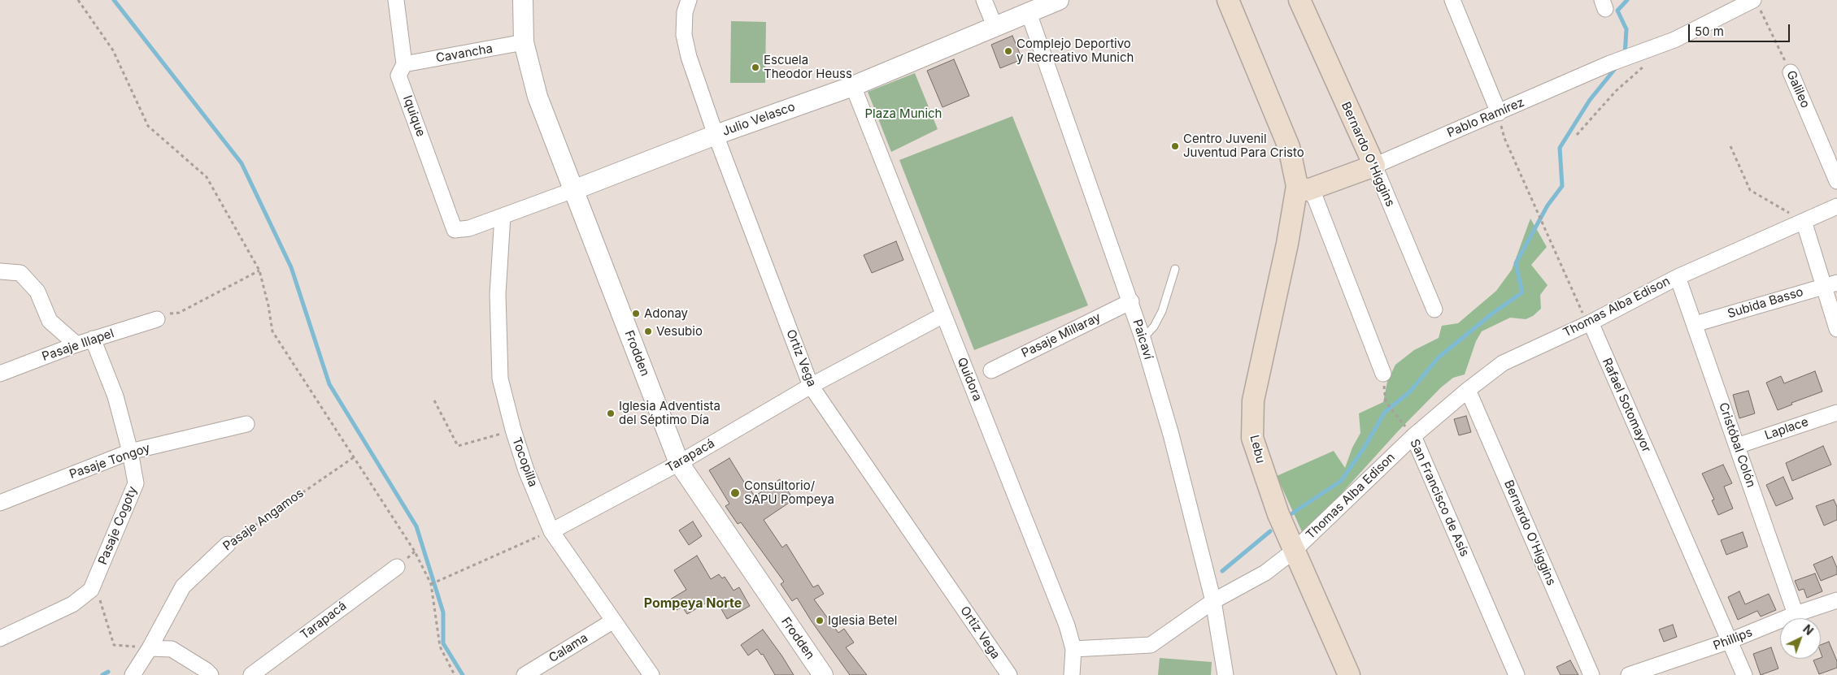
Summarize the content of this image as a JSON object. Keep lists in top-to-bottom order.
{
  "streets": {
    "main road": ["Pablo Ramírez", "Bernardo O'Higgins", "Lebu"],
    "street": [
      "Cavancha",
      "Galileo",
      "Iquique",
      "Julio Velasco",
      "Subida Basso",
      "Thomas Alba Edison",
      "Pasaje Millaray",
      "Paicaví",
      "Pasaje Illapel",
      "Frodden",
      "Ortiz Vega",
      "Quidora",
      "Rafael Sotomayor",
      "Laplace",
      "Cristóbal Colón",
      "Tarapacá",
      "Pasaje Tongoy",
      "Tocopilla",
      "San Francisco de Asís",
      "Pasaje Angamos",
      "Pasaje Cogoty",
      "Phillips",
      "Calama"
    ]
  },
  "crossings": [
    ["Cavancha", "Iquique"],
    ["Cavancha", "Frodden"],
    ["Galileo", "Pablo Ramírez"],
    ["Iquique", "Julio Velasco"],
    ["Pablo Ramírez", "Bernardo O'Higgins"],
    ["Pablo Ramírez", "Lebu"],
    ["Julio Velasco", "Paicaví"],
    ["Julio Velasco", "Frodden"],
    ["Julio Velasco", "Ortiz Vega"],
    ["Julio Velasco", "Quidora"],
    ["Julio Velasco", "Tocopilla"],
    ["Bernardo O'Higgins", "Thomas Alba Edison"],
    ["Subida Basso", "Cristóbal Colón"],
    ["Thomas Alba Edison", "Paicaví"],
    ["Thomas Alba Edison", "Quidora"],
    ["Thomas Alba Edison", "Rafael Sotomayor"],
    ["Thomas Alba Edison", "Cristóbal Colón"],
    ["Thomas Alba Edison", "Lebu"],
    ["Thomas Alba Edison", "San Francisco de Asís"],
    ["Pasaje Millaray", "Paicaví"],
    ["Pasaje Illapel", "Pasaje Cogoty"],
    ["Frodden", "Tarapacá"],
    ["Ortiz Vega", "Tarapacá"],
    ["Quidora", "Tarapacá"],
    ["Rafael Sotomayor", "Phillips"],
    ["Laplace", "Cristóbal Colón"],
    ["Cristóbal Colón", "Phillips"],
    ["Tarapacá", "Tocopilla"],
    ["Pasaje Tongoy", "Pasaje Cogoty"],
    ["Tocopilla", "Calama"]
  ],
  "districts": ["Pompeya Norte"],
  "parks": ["Plaza Munich"],
  "places": [
    "Complejo Deportivo y Recreativo Munich",
    "Escuela Theodor Heuss",
    "Centro Juvenil Juventud Para Cristo",
    "Adonay",
    "Vesubio",
    "Iglesia Adventista del Séptimo Día",
    "Consultorio/ SAPU Pompeya",
    "Iglesia Betel"
  ],
  "scale_bar": "50 m",
  "north": "top right"
}
